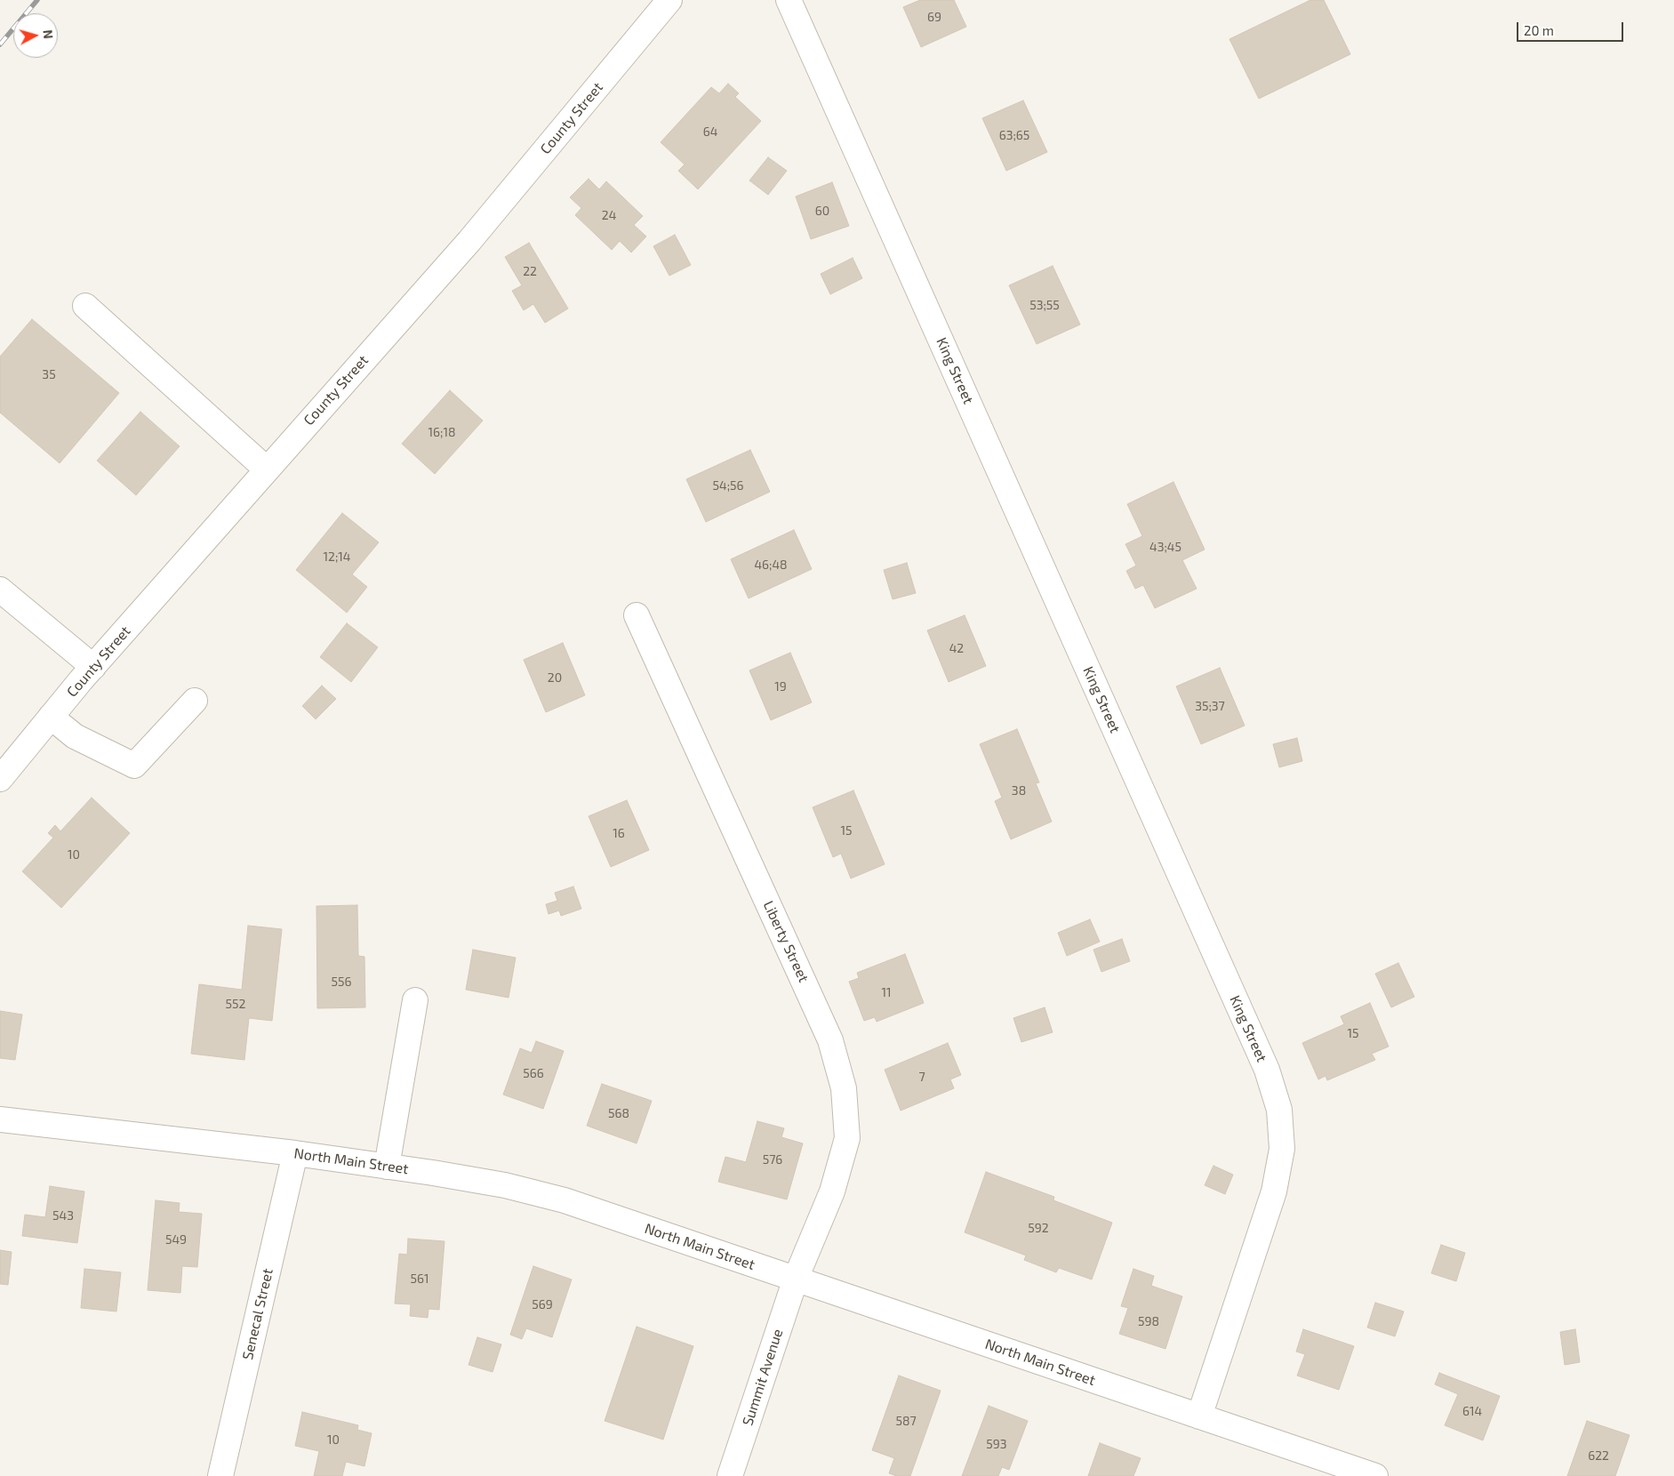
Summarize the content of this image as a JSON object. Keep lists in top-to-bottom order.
{
  "streets": {
    "street": [
      "County Street",
      "King Street",
      "Liberty Street",
      "North Main Street",
      "Senecal Street",
      "Summit Avenue"
    ]
  },
  "crossings": [
    ["King Street", "North Main Street"],
    ["Liberty Street", "North Main Street"],
    ["Liberty Street", "Summit Avenue"],
    ["North Main Street", "Senecal Street"],
    ["North Main Street", "Summit Avenue"]
  ],
  "house_numbers": [
    "69",
    "64",
    "63;65",
    "60",
    "24",
    "22",
    "53;55",
    "35",
    "16;18",
    "54;56",
    "43;45",
    "12;14",
    "46;48",
    "42",
    "20",
    "19",
    "35;37",
    "38",
    "15",
    "16",
    "10",
    "556",
    "11",
    "552",
    "15",
    "566",
    "7",
    "568",
    "576",
    "543",
    "592",
    "549",
    "561",
    "569",
    "598",
    "614",
    "587",
    "10",
    "593",
    "622"
  ],
  "scale_bar": "20 m",
  "north": "right"
}
